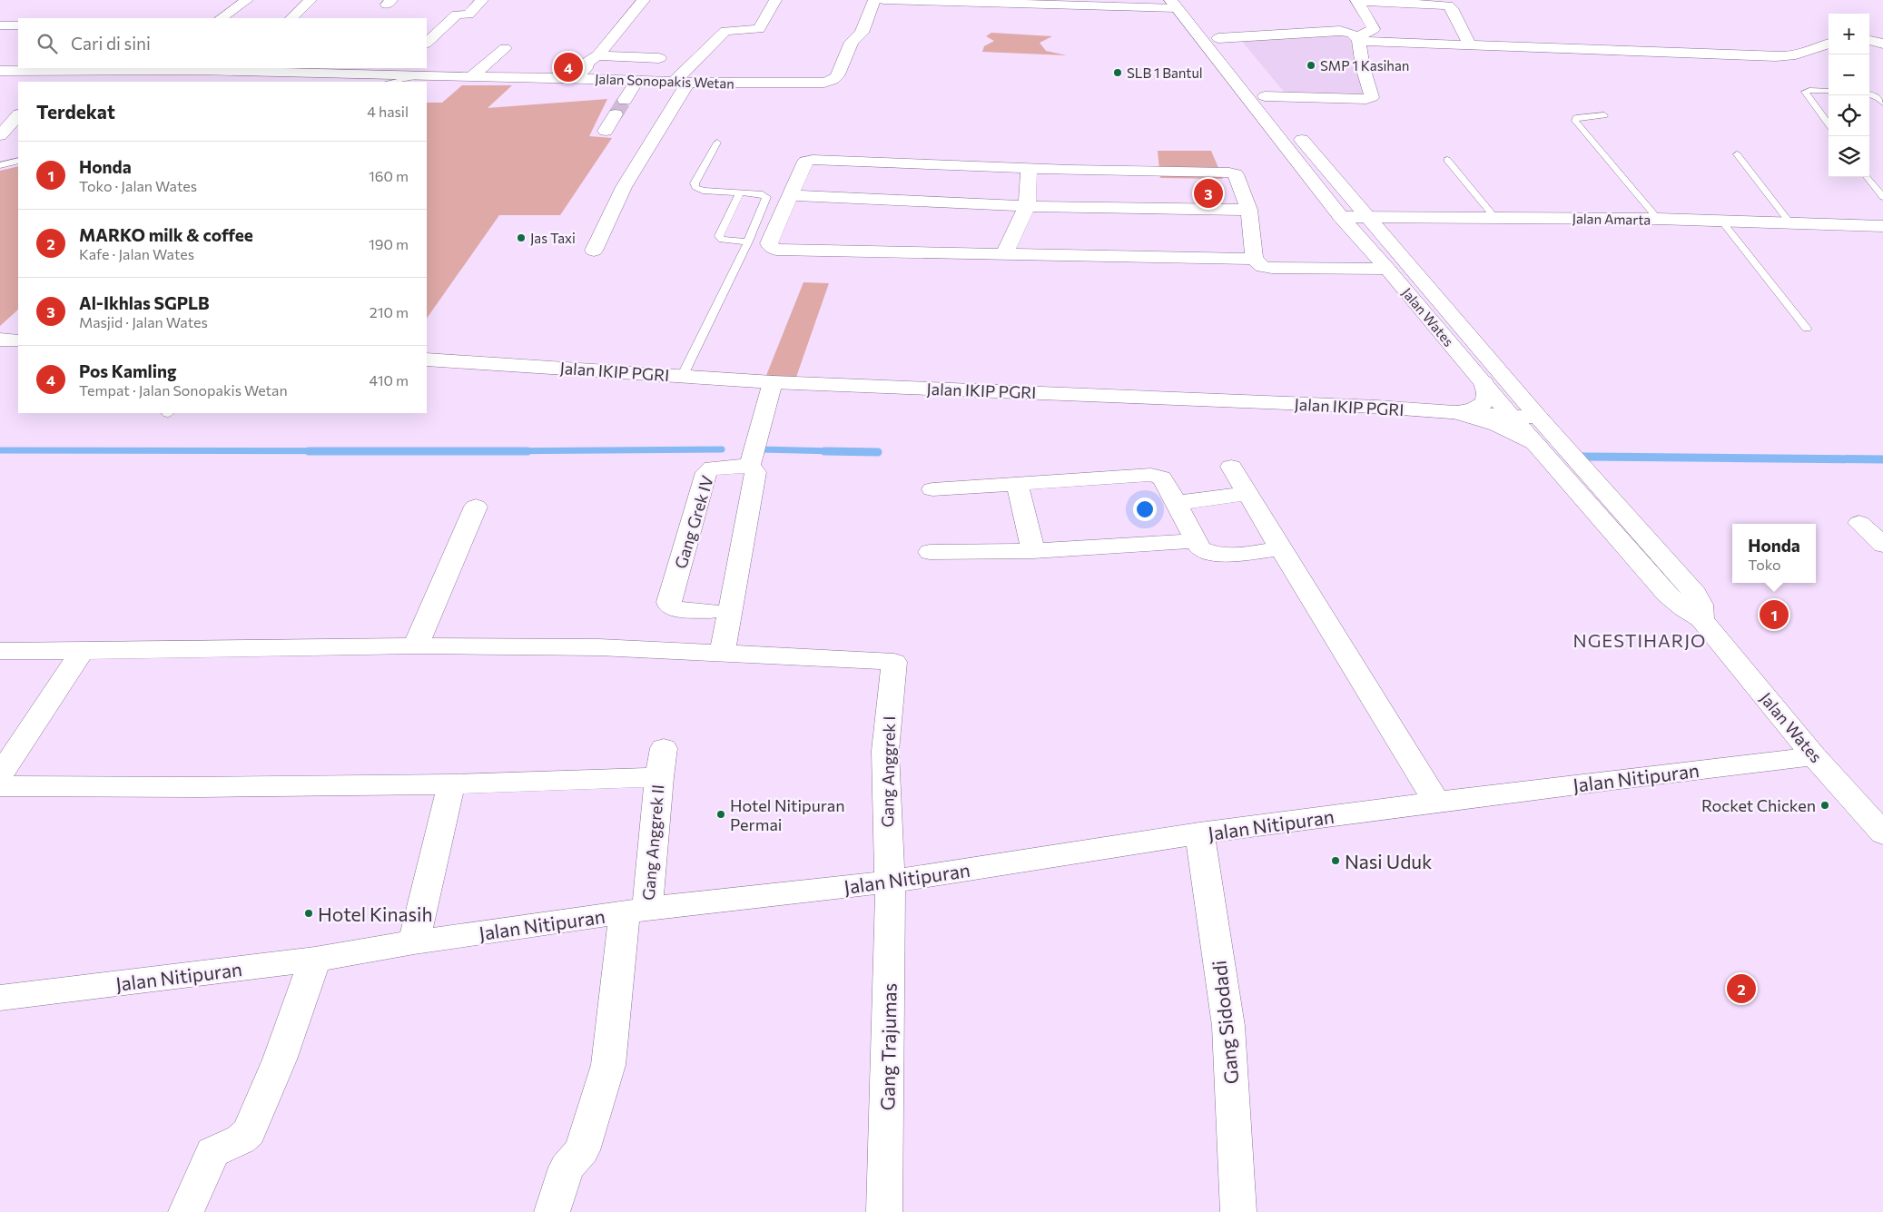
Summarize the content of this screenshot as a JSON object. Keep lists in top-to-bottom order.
{
  "streets": {
    "main road": [
      "Jalan Sonopakis Wetan",
      "Jalan Amarta",
      "Jalan Wates",
      "Jalan IKIP PGRI",
      "Gang Grek IV",
      "Gang Anggrek I",
      "Jalan Nitipuran",
      "Gang Anggrek II",
      "Gang Sidodadi",
      "Gang Trajumas"
    ]
  },
  "crossings": [
    ["Jalan Amarta", "Jalan Wates"],
    ["Jalan Wates", "Jalan IKIP PGRI"],
    ["Jalan Wates", "Jalan Nitipuran"],
    ["Gang Anggrek I", "Jalan Nitipuran"],
    ["Gang Anggrek I", "Gang Trajumas"],
    ["Jalan Nitipuran", "Gang Anggrek II"],
    ["Jalan Nitipuran", "Gang Sidodadi"],
    ["Jalan Nitipuran", "Gang Trajumas"]
  ],
  "districts": ["NGESTIHARJO"],
  "places": [
    "SMP 1 Kasihan",
    "SLB 1 Bantul",
    "Jas Taxi",
    "Rocket Chicken",
    "Hotel Nitipuran Permai",
    "Nasi Uduk",
    "Hotel Kinasih"
  ],
  "page": {
    "map_buttons": ["+", "−"],
    "search": "Cari di sini",
    "pins": [
      "4",
      "3",
      "1",
      "2"
    ],
    "heading": ["Terdekat", "4 hasil"],
    "list": [
      {
        "mark": "1",
        "name": "Honda",
        "note": "Toko · Jalan Wates",
        "value": "160 m"
      },
      {
        "mark": "2",
        "name": "MARKO milk & coffee",
        "note": "Kafe · Jalan Wates",
        "value": "190 m"
      },
      {
        "mark": "3",
        "name": "Al-Ikhlas SGPLB",
        "note": "Masjid · Jalan Wates",
        "value": "210 m"
      },
      {
        "mark": "4",
        "name": "Pos Kamling",
        "note": "Tempat · Jalan Sonopakis Wetan",
        "value": "410 m"
      }
    ],
    "popup": ["Honda", "Toko"]
  }
}
